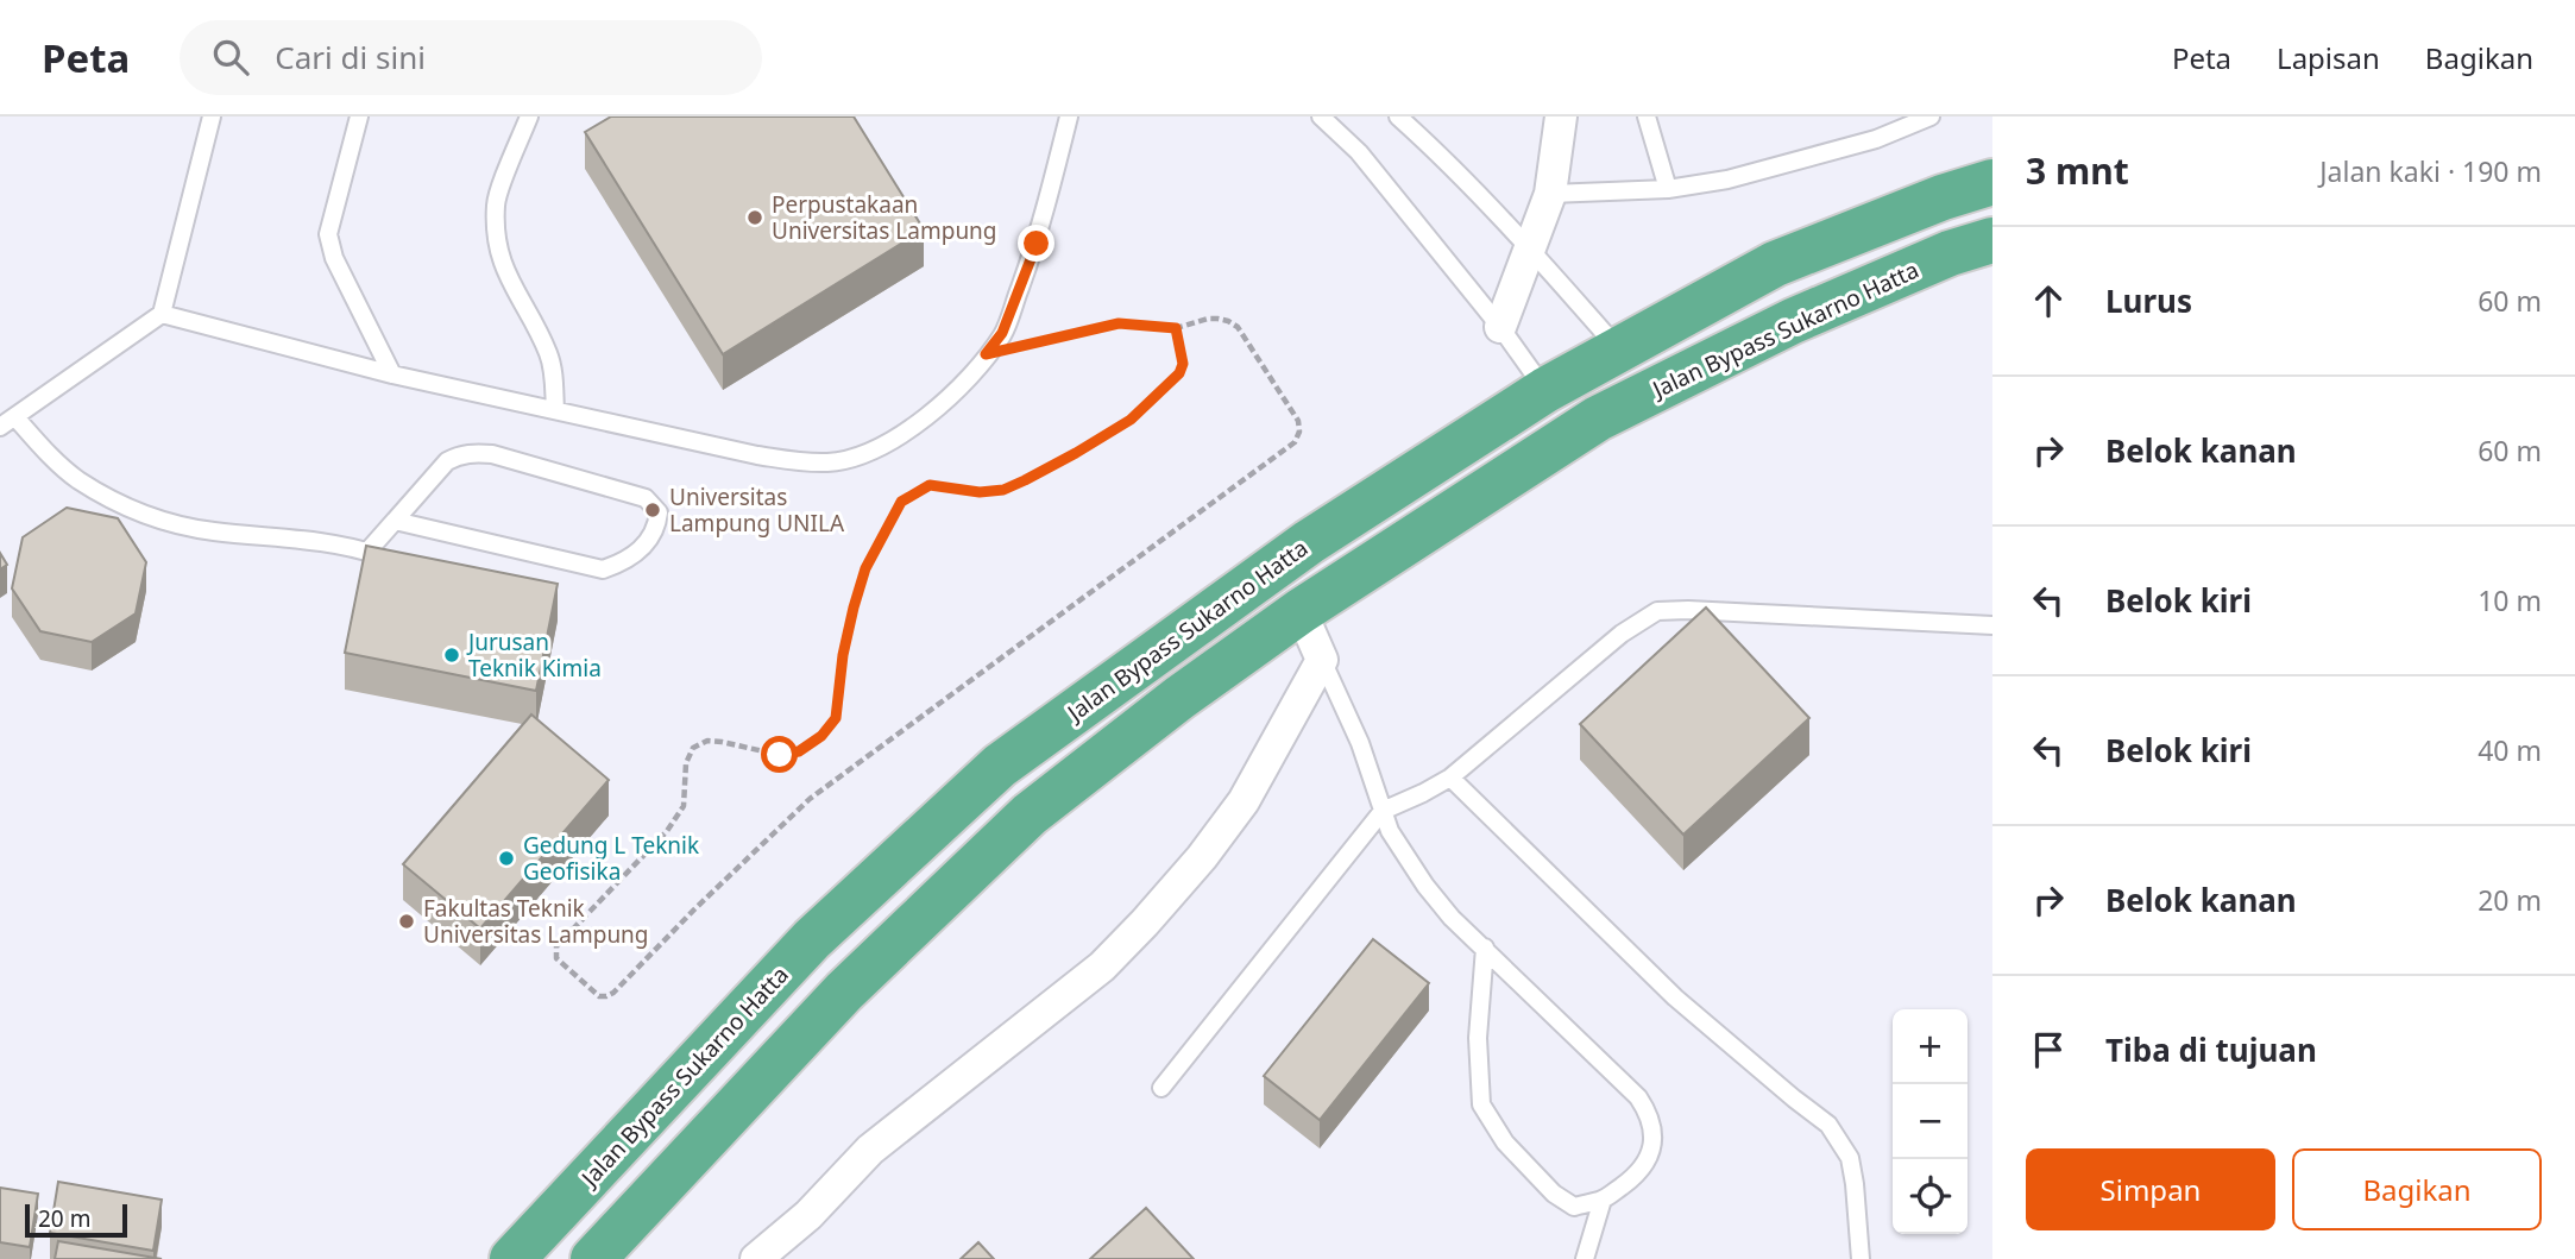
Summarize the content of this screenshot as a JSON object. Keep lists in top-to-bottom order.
{
  "streets": {
    "highway": ["Jalan Bypass Sukarno Hatta"]
  },
  "places": [
    "Perpustakaan Universitas Lampung",
    "Universitas Lampung UNILA",
    "Jurusan Teknik Kimia",
    "Gedung L Teknik Geofisika",
    "Fakultas Teknik Universitas Lampung"
  ],
  "scale_bar": "20 m",
  "page": {
    "header": "Peta",
    "search": "Cari di sini",
    "nav": ["Peta", "Lapisan", "Bagikan"],
    "heading": ["3 mnt", "Jalan kaki · 190 m"],
    "list": [
      ["Lurus", "60 m"],
      ["Belok kanan", "60 m"],
      ["Belok kiri", "10 m"],
      ["Belok kiri", "40 m"],
      ["Belok kanan", "20 m"],
      "Tiba di tujuan"
    ],
    "map_buttons": ["+", "−"],
    "buttons": ["Simpan", "Bagikan"],
    "scale": "20 m"
  }
}
